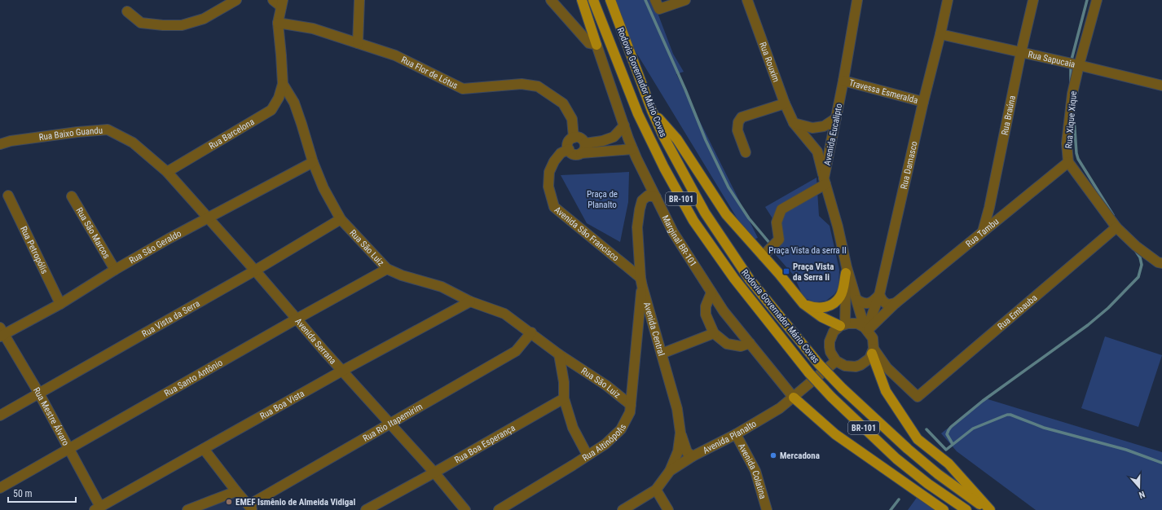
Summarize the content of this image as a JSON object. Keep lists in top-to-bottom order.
{
  "streets": {
    "main road": ["Rodovia Governador Mário Covas", "BR-101"],
    "street": [
      "Rua Sapucaia",
      "Rua Rouxim",
      "Rua Flor de Lótus",
      "Travessa Esmeralda",
      "Rua Braúna",
      "Rua Xique Xique",
      "Rua Baixo Guandu",
      "Rua Barcelona",
      "Avenida Eucalipto",
      "Rua Damasco",
      "Rua Tambu",
      "Rua São Marcos",
      "Avenida São Francisco",
      "Marginal BR-101",
      "Rua São Geraldo",
      "Rua São Luiz",
      "Rua Petropólis",
      "Rua Embauba",
      "Rua Vista da Serra",
      "Avenida Central",
      "Avenida Serrana",
      "Rua Santo Antônio",
      "Rua Boa Vista",
      "Rua Mestre Álvaro",
      "Rua Rio Itapemirim",
      "Avenida Planalto",
      "Rua Altinópolis",
      "Rua Boa Esperança",
      "Avenida Colatina"
    ]
  },
  "crossings": [
    ["Rua Sapucaia", "Rua Braúna"],
    ["Rua Sapucaia", "Rua Xique Xique"],
    ["Rua Sapucaia", "Rua Damasco"],
    ["Rua Rouxim", "Avenida Eucalipto"],
    ["Rua Flor de Lótus", "Avenida São Francisco"],
    ["Travessa Esmeralda", "Avenida Eucalipto"],
    ["Travessa Esmeralda", "Rua Damasco"],
    ["Rua Braúna", "Rua Tambu"],
    ["Rua Xique Xique", "Rua Tambu"],
    ["Rua Baixo Guandu", "Rua Barcelona"],
    ["Rua Baixo Guandu", "Avenida Serrana"],
    ["Rua Barcelona", "Rua São Luiz"],
    ["Rua Barcelona", "Avenida Serrana"],
    ["Avenida Eucalipto", "Rua Damasco"],
    ["Avenida Eucalipto", "Rua Tambu"],
    ["Avenida Eucalipto", "Rua Embauba"],
    ["Avenida Eucalipto", "Avenida Planalto"],
    ["Rua Damasco", "Rua Tambu"],
    ["Rua Damasco", "Rua Embauba"],
    ["Rua Damasco", "Avenida Planalto"],
    ["Rua Tambu", "Rua Embauba"],
    ["Rua Tambu", "Avenida Planalto"],
    ["Rua São Marcos", "Rua São Geraldo"],
    ["Avenida São Francisco", "Avenida Central"],
    ["Avenida São Francisco", "Rua Altinópolis"],
    ["Marginal BR-101", "Avenida Central"],
    ["Marginal BR-101", "Avenida Planalto"],
    ["Rua São Geraldo", "Rua São Luiz"],
    ["Rua São Geraldo", "Rua Petropólis"],
    ["Rua São Geraldo", "Avenida Serrana"],
    ["Rua São Geraldo", "Rua Mestre Álvaro"],
    ["Rua São Luiz", "Rua Vista da Serra"],
    ["Rua São Luiz", "Rua Santo Antônio"],
    ["Rua São Luiz", "Rua Boa Vista"],
    ["Rua São Luiz", "Rua Rio Itapemirim"],
    ["Rua São Luiz", "Rua Altinópolis"],
    ["Rua Embauba", "Avenida Planalto"],
    ["Rua Vista da Serra", "Avenida Serrana"],
    ["Rua Vista da Serra", "Rua Mestre Álvaro"],
    ["Avenida Central", "Avenida Planalto"],
    ["Avenida Central", "Rua Altinópolis"],
    ["Avenida Serrana", "Rua Santo Antônio"],
    ["Avenida Serrana", "Rua Boa Vista"],
    ["Avenida Serrana", "Rua Rio Itapemirim"],
    ["Avenida Serrana", "Rua Boa Esperança"],
    ["Rua Santo Antônio", "Rua Mestre Álvaro"],
    ["Rua Boa Vista", "Rua Mestre Álvaro"],
    ["Avenida Planalto", "Avenida Colatina"]
  ],
  "parks": ["Praça de Planalto", "Praça Vista da serra II"],
  "places": {
    "transit": ["Praça Vista da Serra Ii"],
    "other": ["Mercadona", "EMEF Ismênio de Almeida Vidigal"]
  },
  "scale_bar": "50 m",
  "north": "bottom"
}
